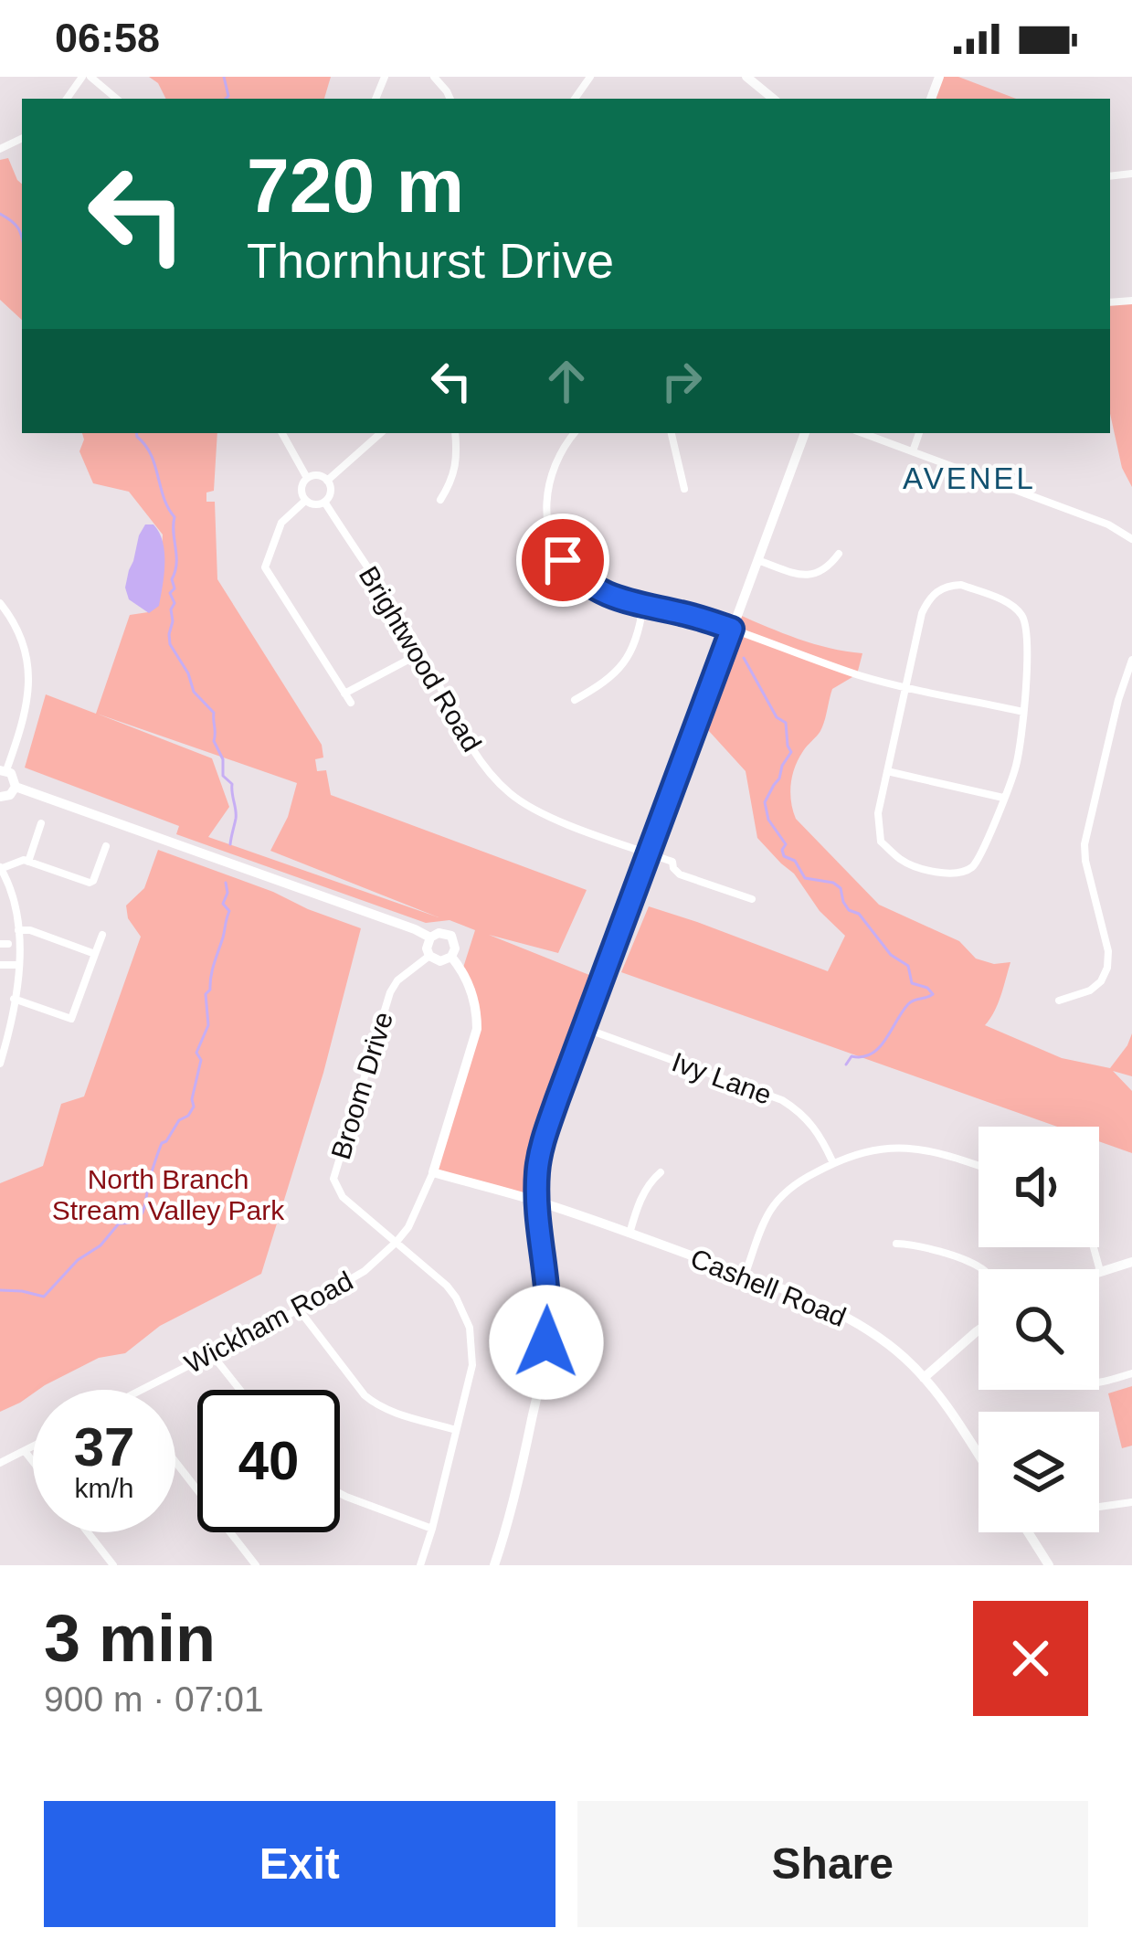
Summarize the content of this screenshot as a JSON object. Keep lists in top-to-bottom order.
{
  "streets": {
    "street": [
      "Brightwood Road",
      "Ivy Lane",
      "Broom Drive",
      "Cashell Road",
      "Wickham Road"
    ]
  },
  "crossings": [
    ["Broom Drive", "Wickham Road"],
    ["Cashell Road", "Wickham Road"]
  ],
  "districts": ["AVENEL"],
  "parks": ["North Branch Stream Valley Park"],
  "page": {
    "status": "06:58",
    "turn": ["720 m", "Thornhurst Drive"],
    "speed": "37 km/h",
    "limit": "40",
    "heading": ["3 min", "900 m · 07:01"],
    "buttons": ["Exit", "Share"]
  }
}
